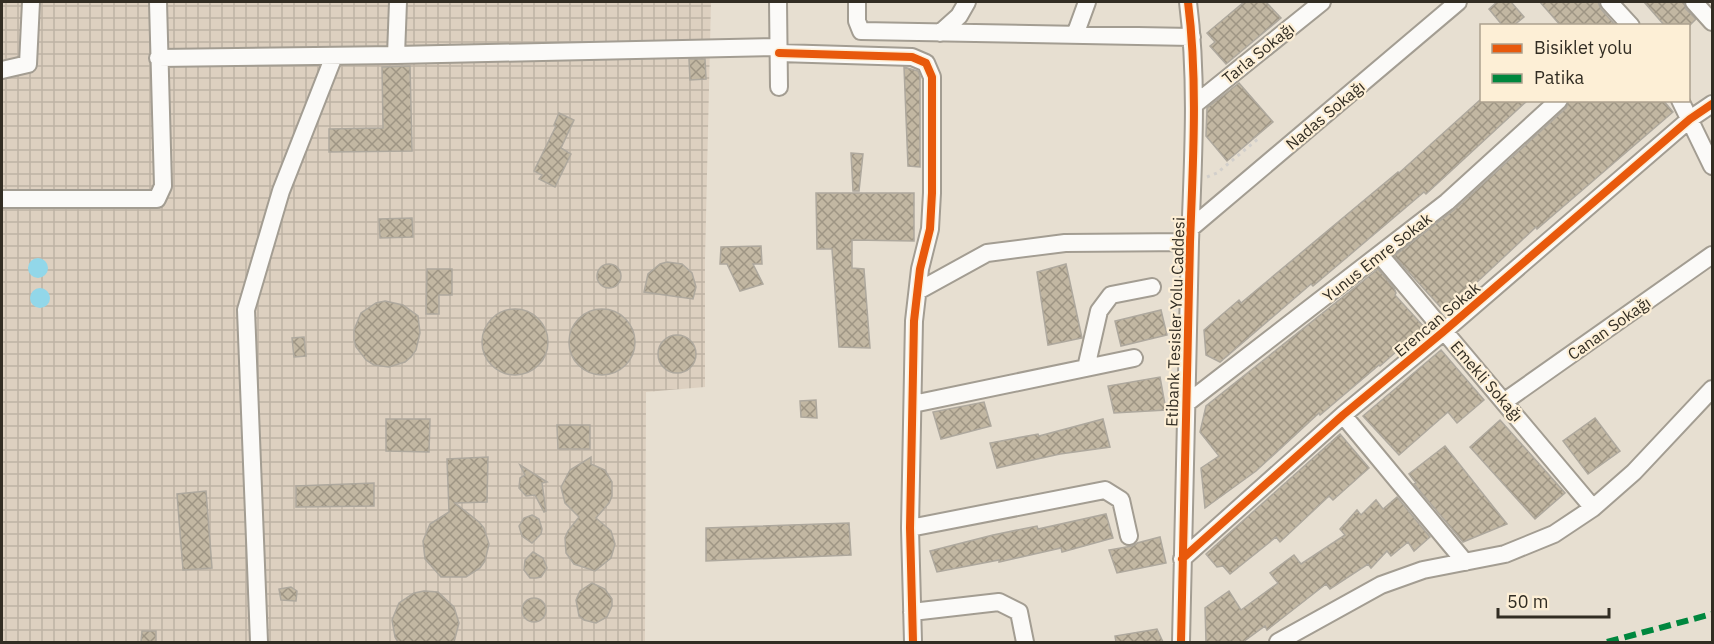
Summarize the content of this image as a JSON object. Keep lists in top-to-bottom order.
{
  "streets": {
    "street": [
      "Tarla Sokağı",
      "Nadas Sokağı",
      "Yunus Emre Sokak",
      "Erencan Sokak",
      "Etibank Tesisler Yolu Caddesi",
      "Canan Sokağı",
      "Emekli Sokağı"
    ]
  },
  "crossings": [
    ["Tarla Sokağı", "Etibank Tesisler Yolu Caddesi"],
    ["Nadas Sokağı", "Etibank Tesisler Yolu Caddesi"],
    ["Yunus Emre Sokak", "Etibank Tesisler Yolu Caddesi"],
    ["Yunus Emre Sokak", "Emekli Sokağı"],
    ["Erencan Sokak", "Etibank Tesisler Yolu Caddesi"],
    ["Erencan Sokak", "Emekli Sokağı"],
    ["Canan Sokağı", "Emekli Sokağı"]
  ],
  "legend": ["Bisiklet yolu", "Patika"],
  "scale_bar": "50 m"
}
